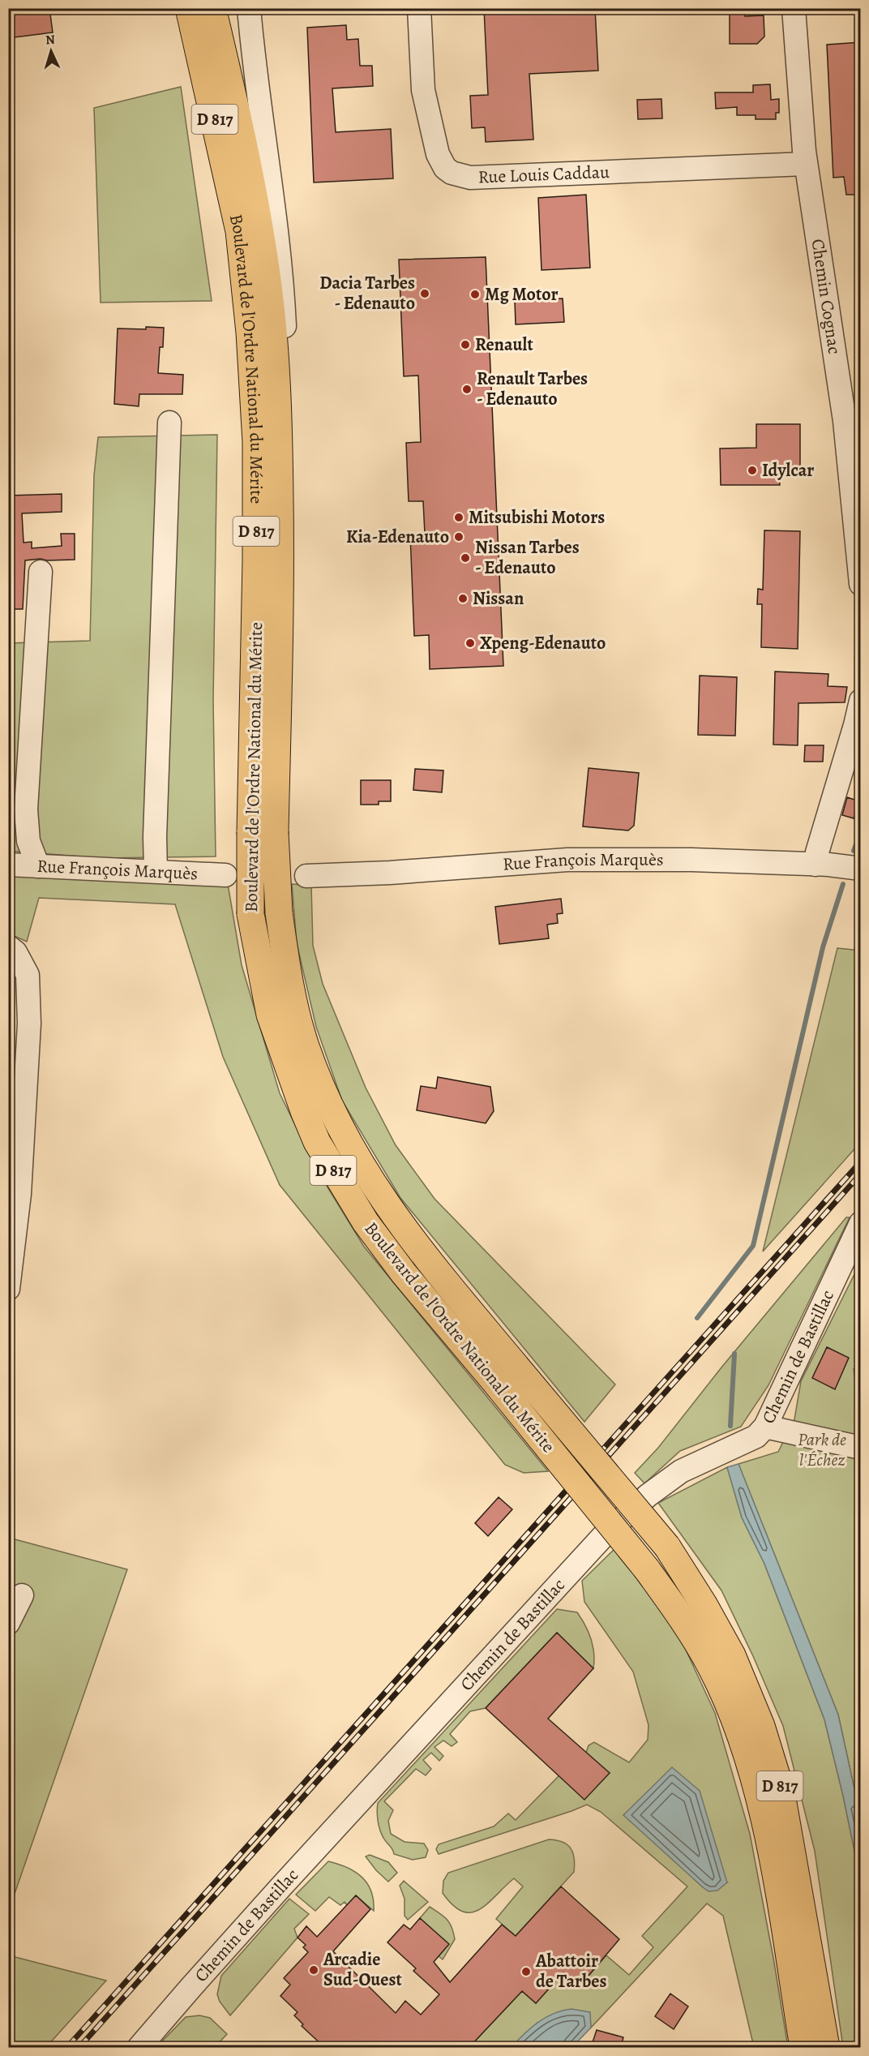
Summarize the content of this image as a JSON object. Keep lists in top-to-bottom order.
{
  "streets": {
    "main road": ["D 817", "Boulevard de l'Ordre National du Mérite"],
    "street": [
      "Rue Louis Caddau",
      "Chemin Cognac",
      "Rue François Marquès",
      "Chemin de Bastillac"
    ]
  },
  "crossings": [
    ["Rue Louis Caddau", "Chemin Cognac"]
  ],
  "parks": ["Park de l'Échez"],
  "places": [
    "Dacia Tarbes - Edenauto",
    "Mg Motor",
    "Renault",
    "Renault Tarbes - Edenauto",
    "Idylcar",
    "Mitsubishi Motors",
    "Kia-Edenauto",
    "Nissan Tarbes - Edenauto",
    "Nissan",
    "Xpeng-Edenauto",
    "Arcadie Sud-Ouest",
    "Abattoir de Tarbes"
  ],
  "north": "top"
}
